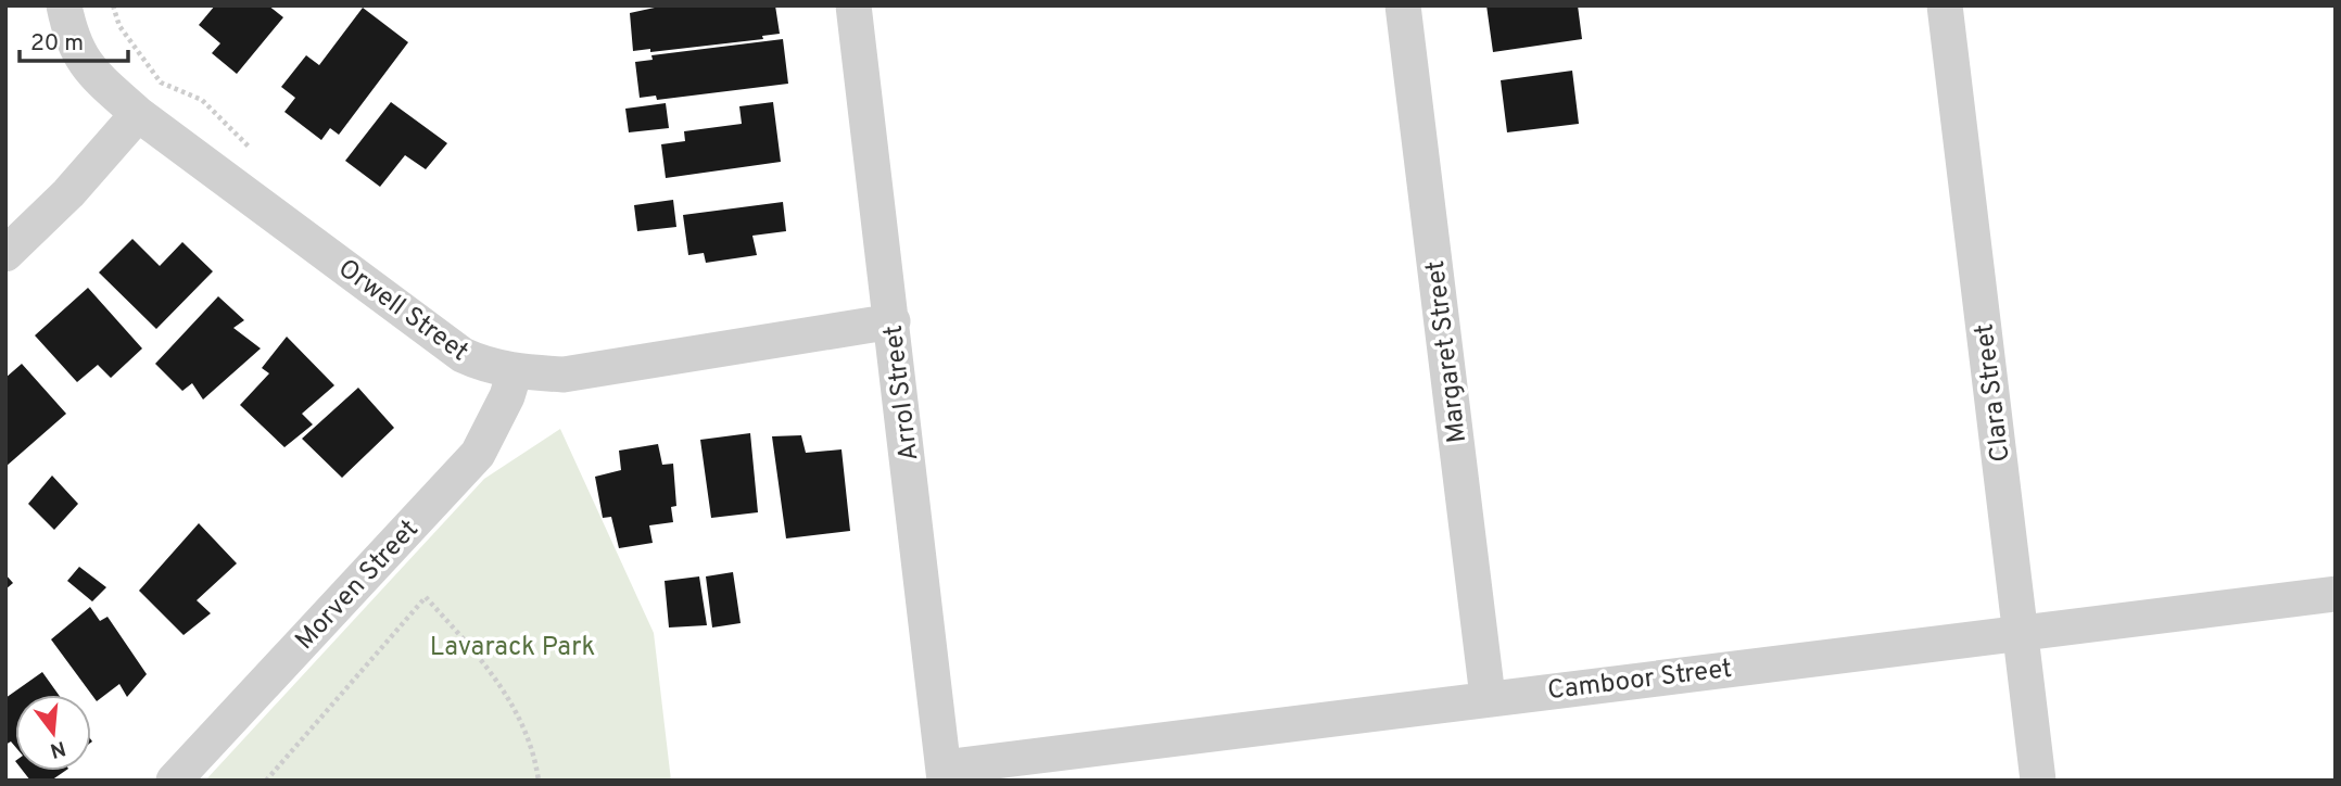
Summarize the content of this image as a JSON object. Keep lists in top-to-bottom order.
{
  "streets": {
    "street": [
      "Orwell Street",
      "Margaret Street",
      "Arrol Street",
      "Clara Street",
      "Morven Street",
      "Camboor Street"
    ]
  },
  "crossings": [
    ["Orwell Street", "Arrol Street"],
    ["Orwell Street", "Morven Street"],
    ["Margaret Street", "Camboor Street"],
    ["Arrol Street", "Camboor Street"],
    ["Clara Street", "Camboor Street"]
  ],
  "parks": ["Lavarack Park"],
  "scale_bar": "20 m",
  "north": "bottom"
}
